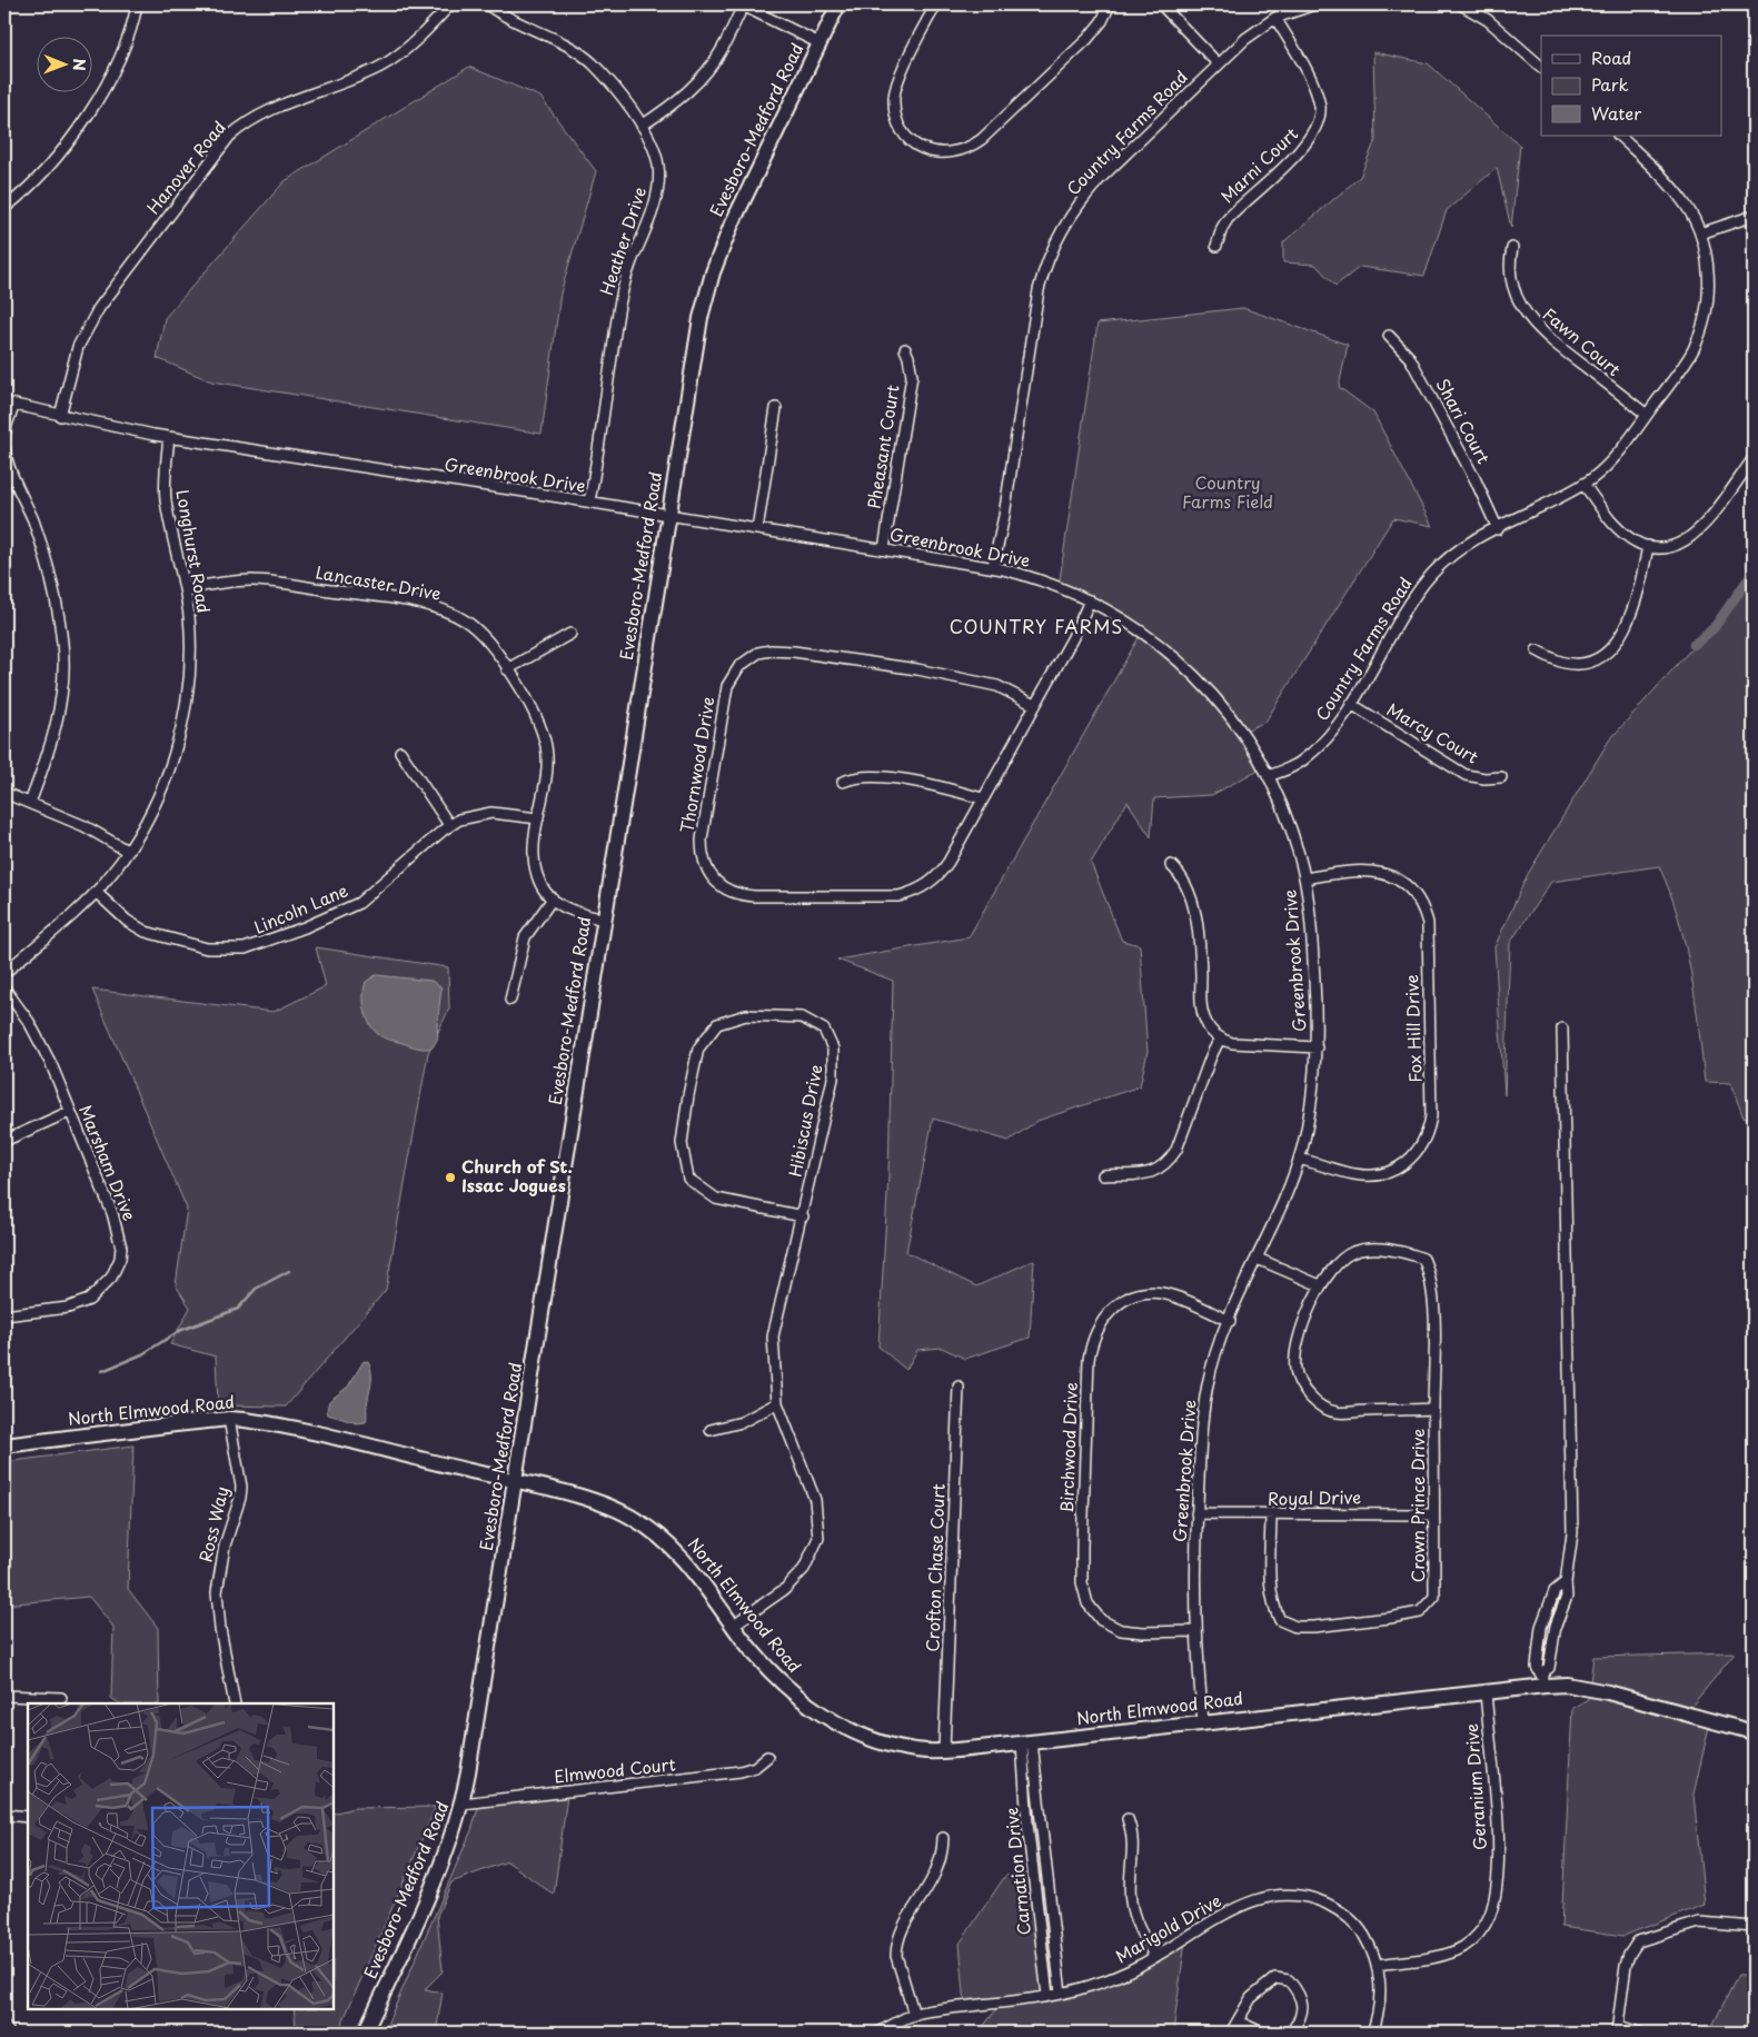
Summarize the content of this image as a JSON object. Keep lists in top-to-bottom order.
{
  "streets": {
    "street": [
      "Evesboro-Medford Road",
      "Country Farms Road",
      "Marni Court",
      "Hanover Road",
      "Heather Drive",
      "Fawn Court",
      "Shari Court",
      "Pheasant Court",
      "Greenbrook Drive",
      "Longhurst Road",
      "Lancaster Drive",
      "Marcy Court",
      "Thornwood Drive",
      "Lincoln Lane",
      "Fox Hill Drive",
      "Hibiscus Drive",
      "Marsham Drive",
      "North Elmwood Road",
      "Birchwood Drive",
      "Royal Drive",
      "Crown Prince Drive",
      "Ross Way",
      "Crofton Chase Court",
      "Elmwood Court",
      "Geranium Drive",
      "Carnation Drive",
      "Marigold Drive"
    ]
  },
  "crossings": [
    ["Evesboro-Medford Road", "Greenbrook Drive"],
    ["Evesboro-Medford Road", "Lancaster Drive"],
    ["Evesboro-Medford Road", "North Elmwood Road"],
    ["Evesboro-Medford Road", "Elmwood Court"],
    ["Country Farms Road", "Marni Court"],
    ["Country Farms Road", "Fawn Court"],
    ["Country Farms Road", "Shari Court"],
    ["Country Farms Road", "Greenbrook Drive"],
    ["Country Farms Road", "Marcy Court"],
    ["Hanover Road", "Greenbrook Drive"],
    ["Heather Drive", "Greenbrook Drive"],
    ["Pheasant Court", "Greenbrook Drive"],
    ["Greenbrook Drive", "Longhurst Road"],
    ["Greenbrook Drive", "Thornwood Drive"],
    ["Greenbrook Drive", "Fox Hill Drive"],
    ["Greenbrook Drive", "North Elmwood Road"],
    ["Greenbrook Drive", "Birchwood Drive"],
    ["Greenbrook Drive", "Royal Drive"],
    ["Longhurst Road", "Lancaster Drive"],
    ["Longhurst Road", "Lincoln Lane"],
    ["Lancaster Drive", "Lincoln Lane"],
    ["Hibiscus Drive", "North Elmwood Road"],
    ["North Elmwood Road", "Ross Way"],
    ["North Elmwood Road", "Crofton Chase Court"],
    ["North Elmwood Road", "Geranium Drive"],
    ["North Elmwood Road", "Carnation Drive"],
    ["Royal Drive", "Crown Prince Drive"],
    ["Geranium Drive", "Marigold Drive"],
    ["Carnation Drive", "Marigold Drive"]
  ],
  "districts": ["COUNTRY FARMS"],
  "parks": ["Country Farms Field"],
  "places": ["Church of St. Issac Jogues"],
  "legend": ["Road", "Park", "Water"],
  "north": "right"
}
